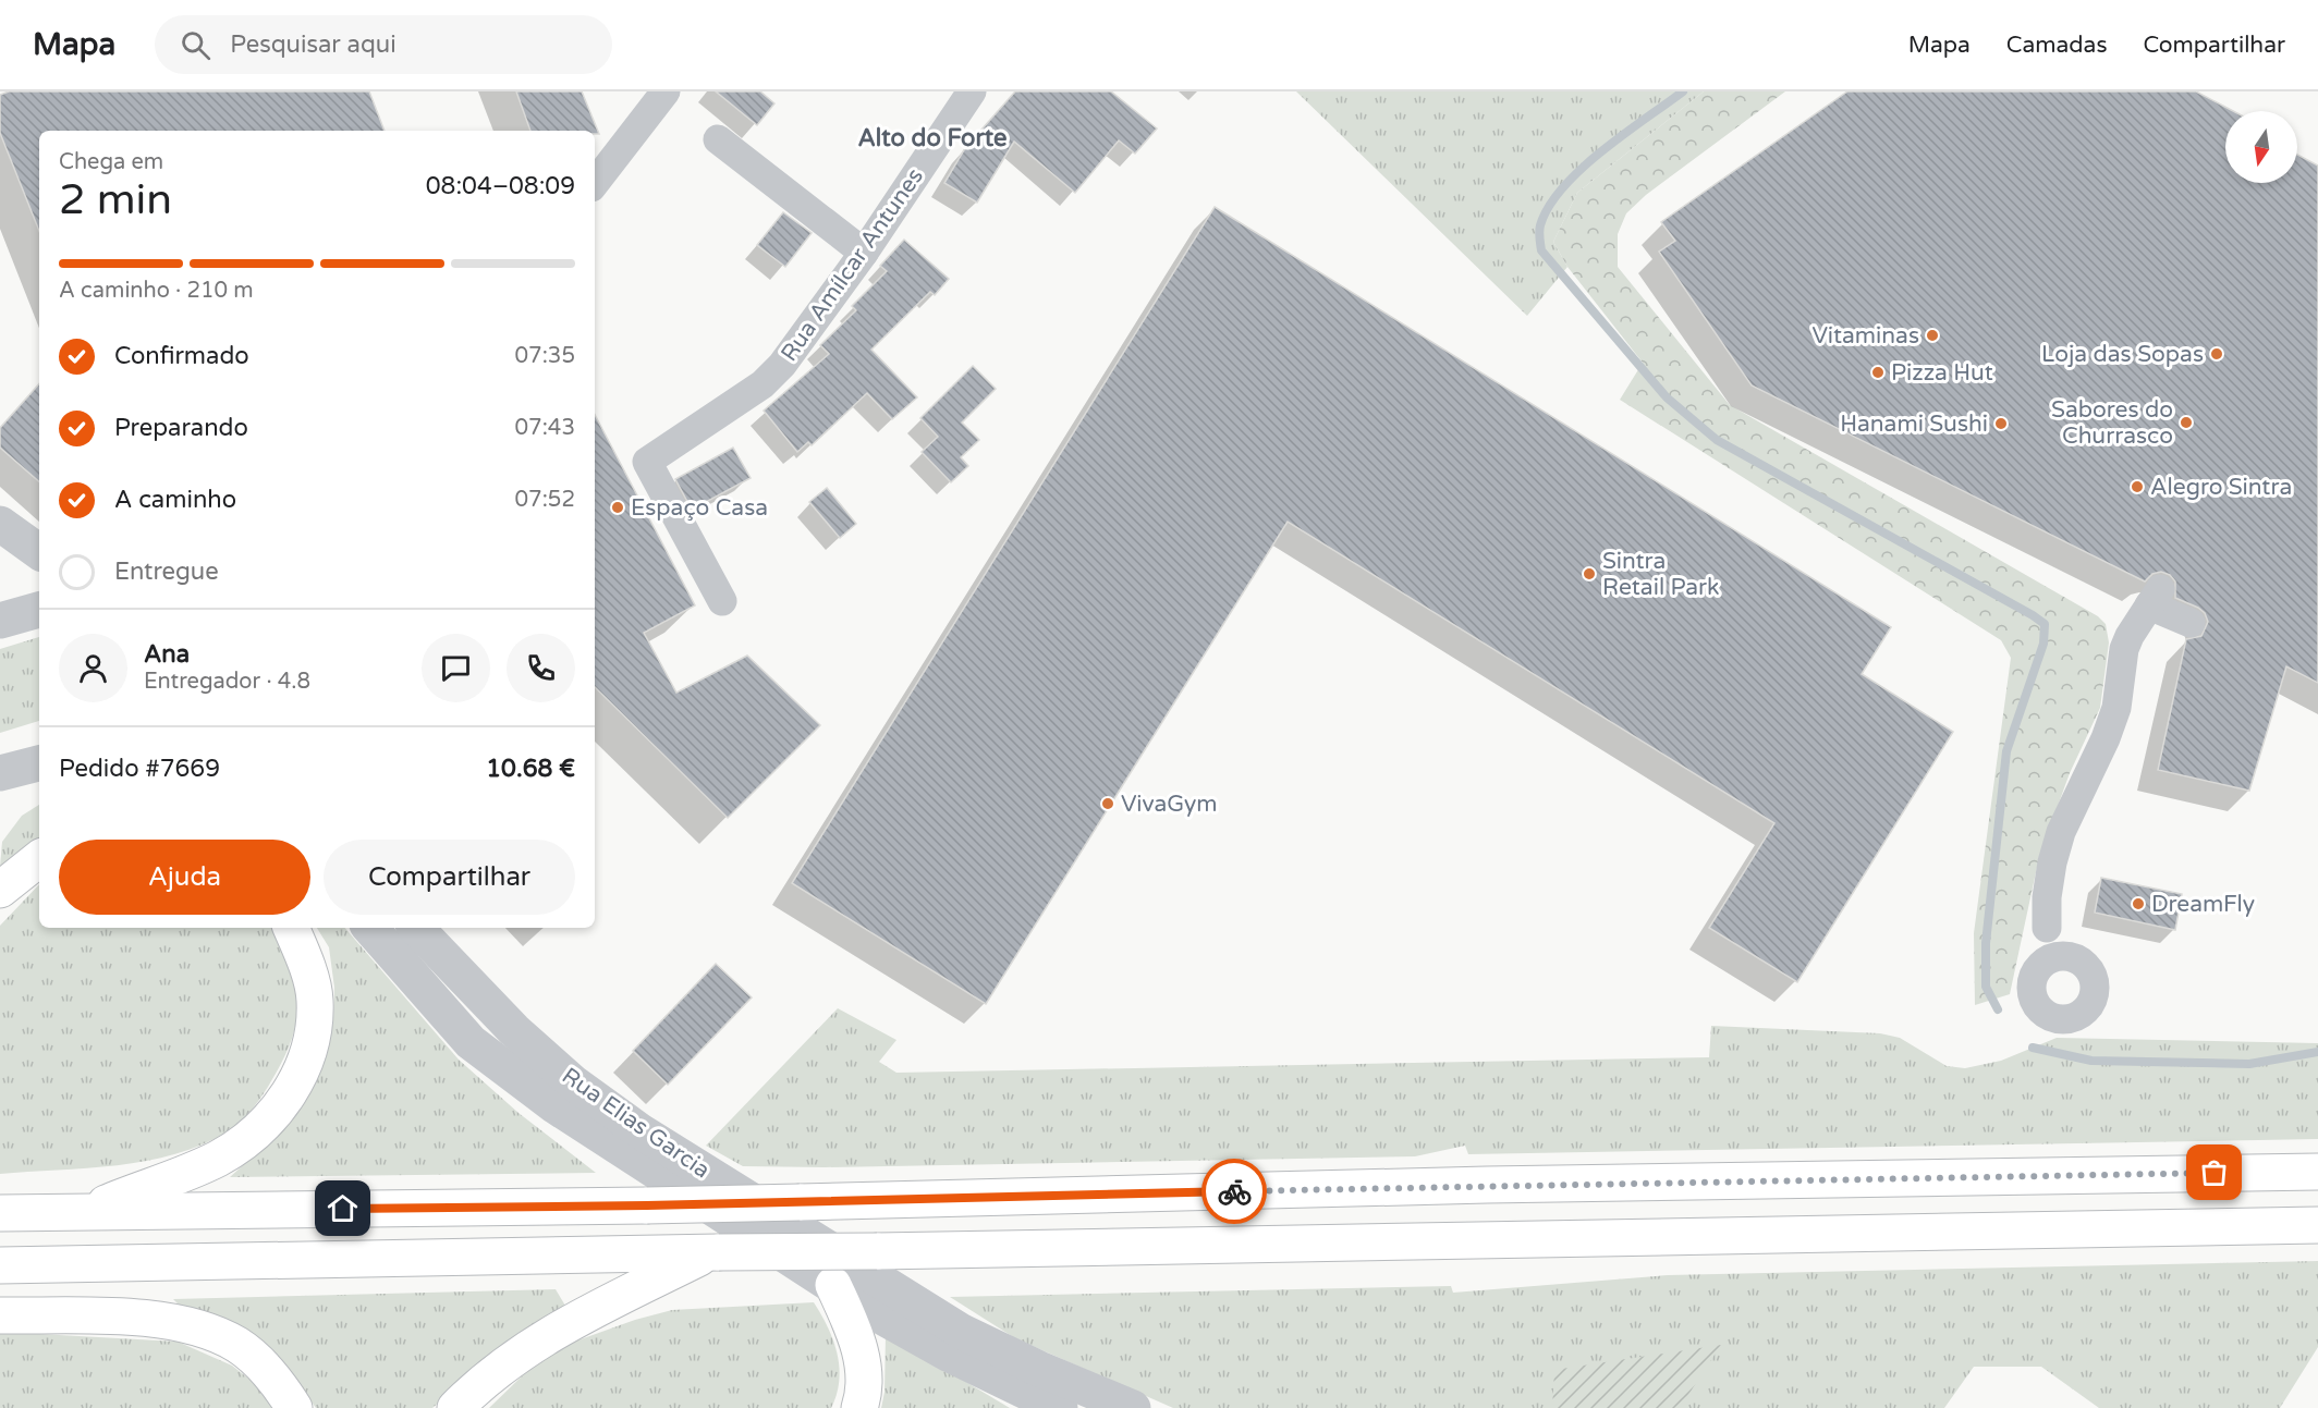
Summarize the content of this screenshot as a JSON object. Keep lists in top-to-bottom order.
{
  "streets": {
    "street": ["Rua Amílcar Antunes", "Rua Elias Garcia"]
  },
  "districts": ["Alto do Forte"],
  "places": [
    "Vitaminas",
    "Loja das Sopas",
    "Pizza Hut",
    "Sabores do Churrasco",
    "Hanami Sushi",
    "Alegro Sintra",
    "Espaço Casa",
    "Sintra Retail Park",
    "VivaGym",
    "DreamFly"
  ],
  "north": "bottom",
  "page": {
    "header": "Mapa",
    "search": "Pesquisar aqui",
    "nav": ["Mapa", "Camadas", "Compartilhar"],
    "heading": ["2 min", "Chega em", "08:04–08:09"],
    "panel": [
      "Ana",
      "Entregador · 4.8",
      "Pedido #7669",
      "10.68 €"
    ],
    "bar": "A caminho · 210 m",
    "list": [
      ["Confirmado", "07:35"],
      ["Preparando", "07:43"],
      ["A caminho", "07:52"],
      "Entregue"
    ],
    "buttons": ["Ajuda", "Compartilhar"]
  }
}
